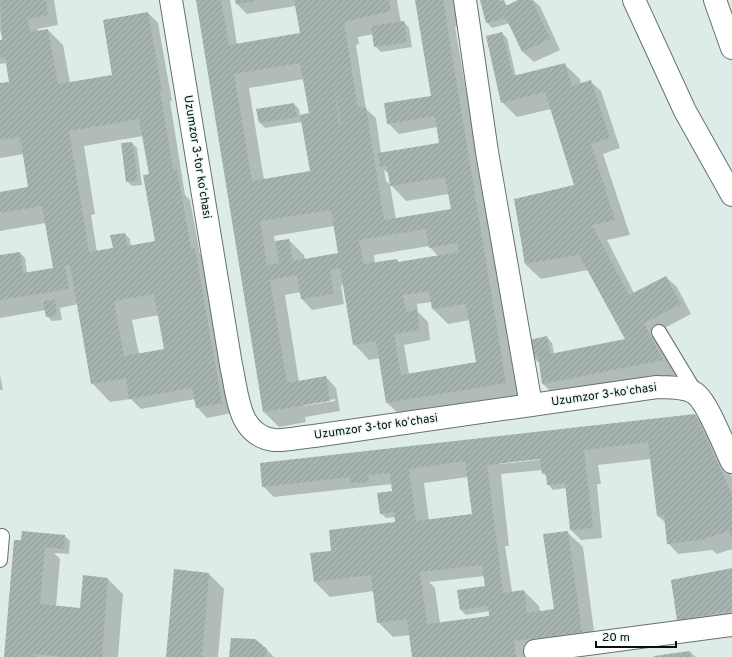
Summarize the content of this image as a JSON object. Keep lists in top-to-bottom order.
{
  "streets": {
    "street": ["Uzumzor 3-tor koʻchasi", "Uzumzor 3-koʻchasi"]
  },
  "crossings": [
    ["Uzumzor 3-tor koʻchasi", "Uzumzor 3-koʻchasi"]
  ],
  "scale_bar": "20 m"
}
